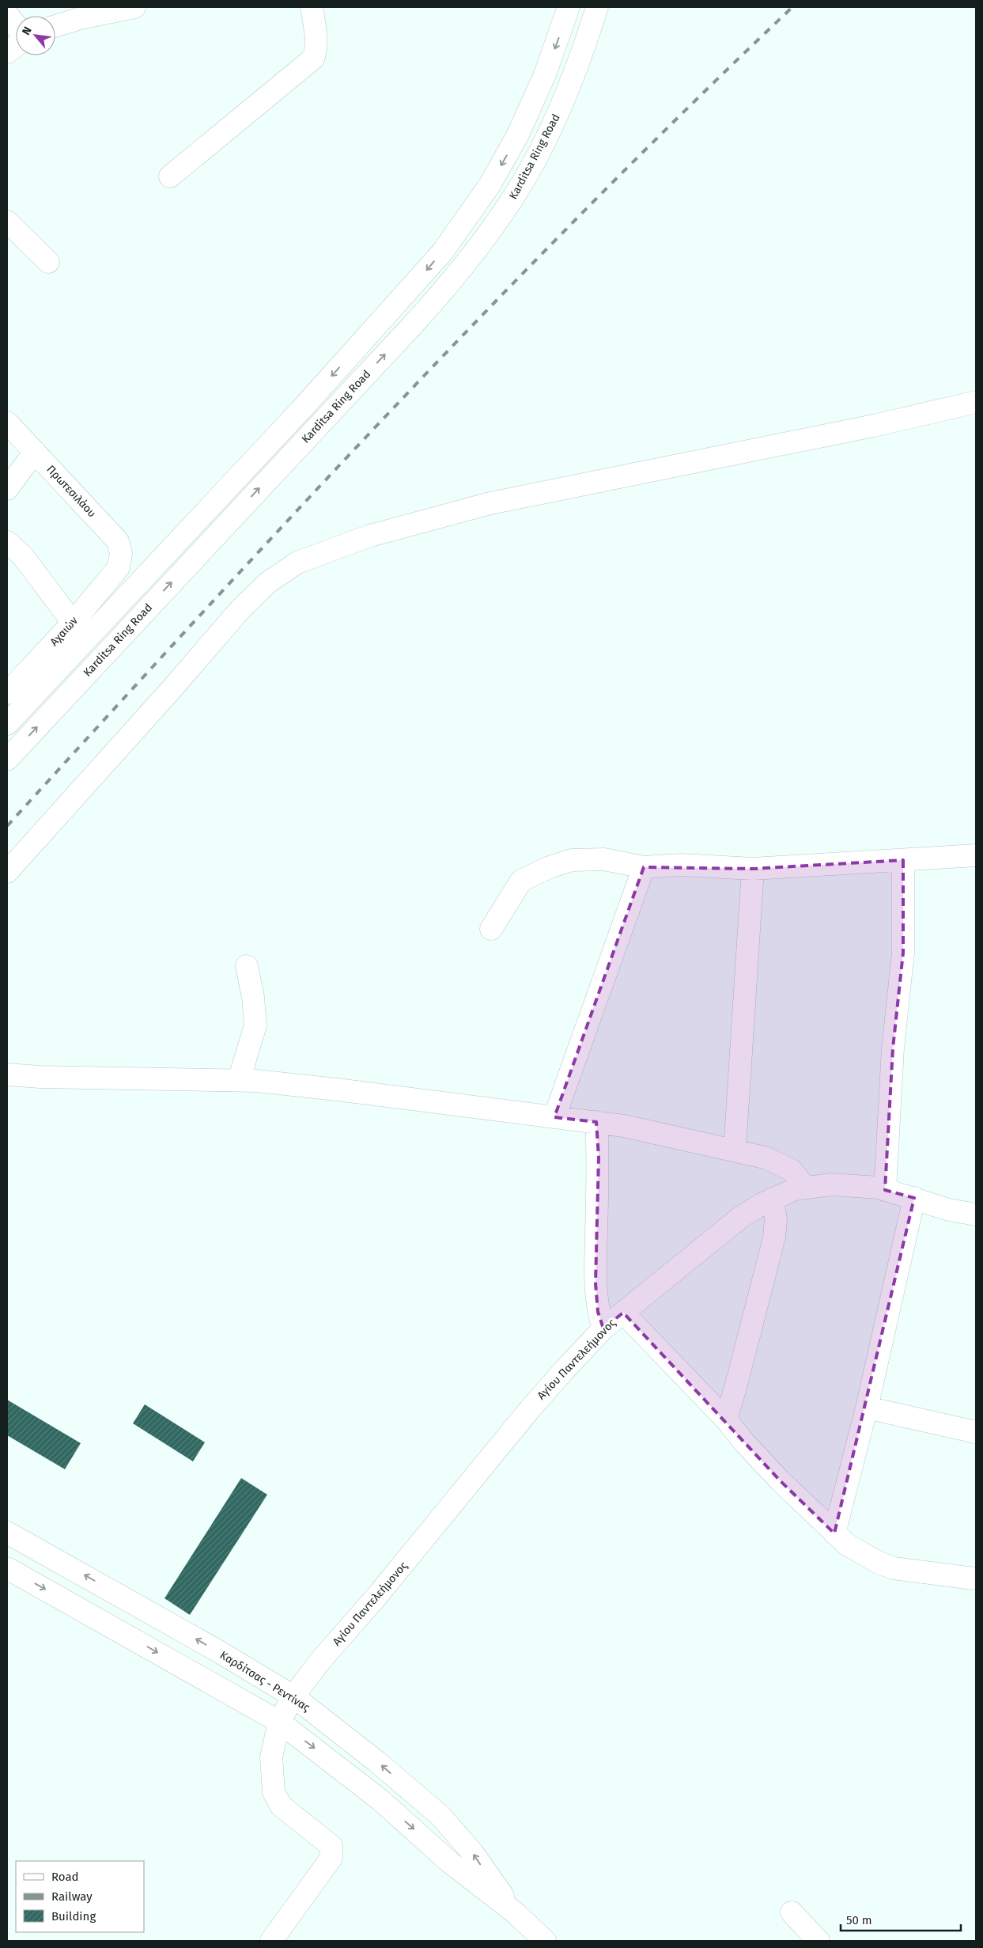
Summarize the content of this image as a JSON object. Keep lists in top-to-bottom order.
{
  "streets": {
    "street": [
      "Karditsa Ring Road",
      "Πρωτεσιλάου",
      "Αχαιών",
      "Αγίου Παντελεήμονος",
      "Καρδίτσας - Ρεντίνας"
    ]
  },
  "crossings": [
    ["Πρωτεσιλάου", "Αχαιών"],
    ["Αγίου Παντελεήμονος", "Καρδίτσας - Ρεντίνας"]
  ],
  "legend": ["Road", "Railway", "Building"],
  "scale_bar": "50 m",
  "north": "top left"
}
